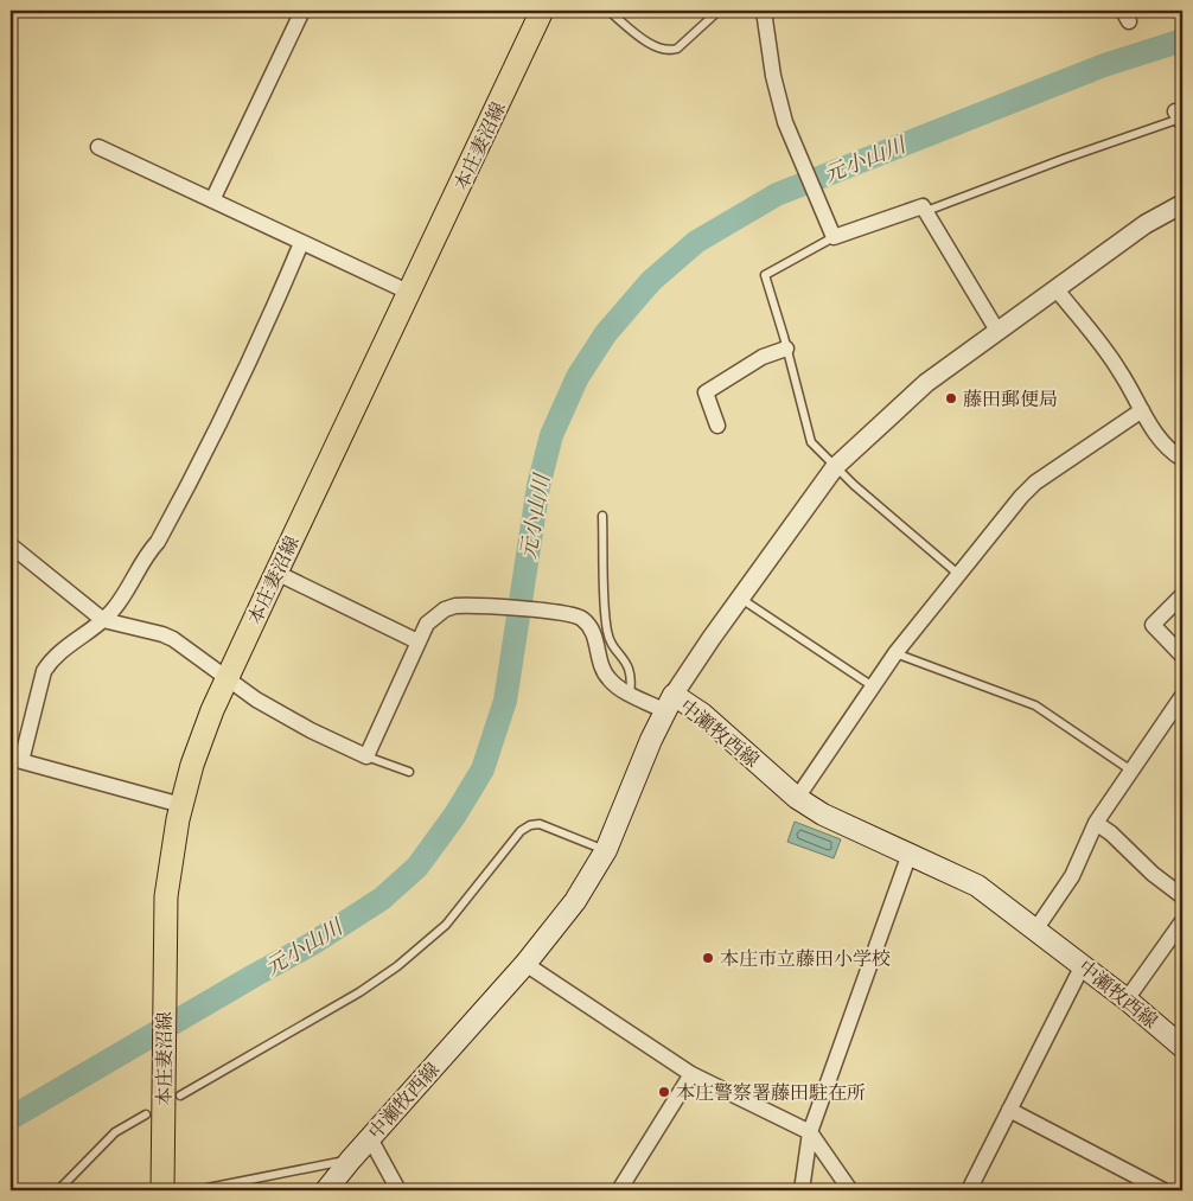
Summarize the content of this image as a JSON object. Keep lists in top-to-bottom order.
{
  "streets": {
    "main road": ["本庄妻沼線", "中瀬牧西線"]
  },
  "water": ["元小山川"],
  "places": ["藤田郵便局", "本庄市立藤田小学校", "本庄警察署藤田駐在所"]
}
